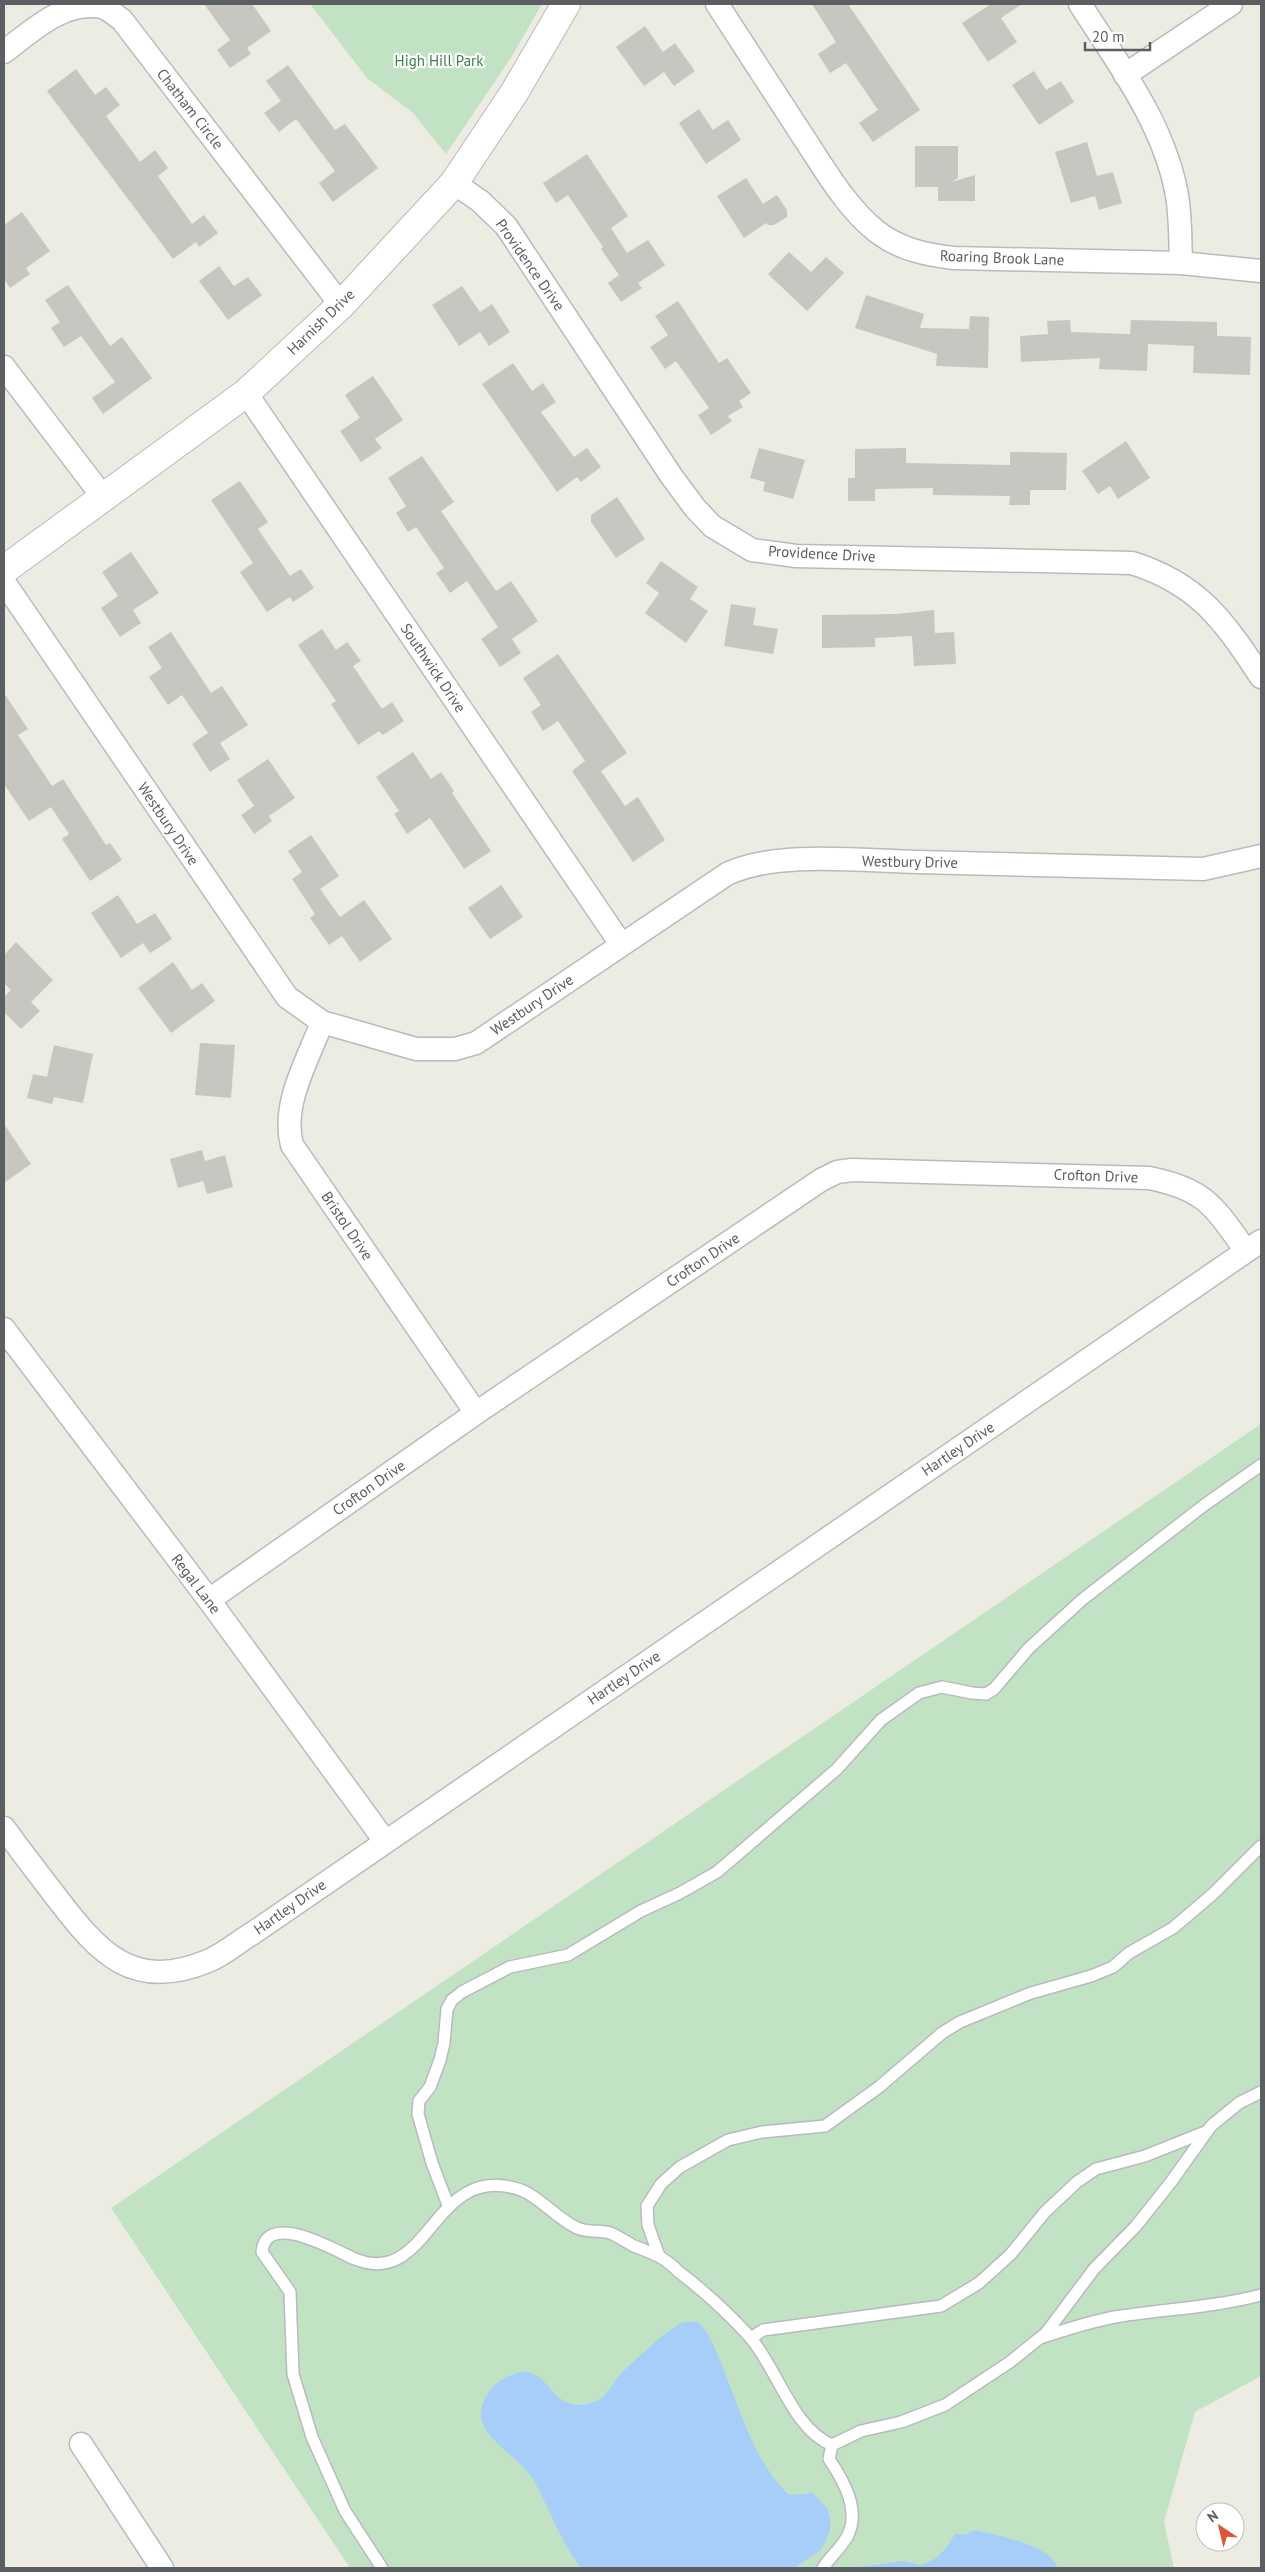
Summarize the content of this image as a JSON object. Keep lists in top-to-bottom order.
{
  "streets": {
    "street": [
      "Chatham Circle",
      "Roaring Brook Lane",
      "Providence Drive",
      "Harnish Drive",
      "Southwick Drive",
      "Westbury Drive",
      "Crofton Drive",
      "Bristol Drive",
      "Hartley Drive",
      "Regal Lane"
    ]
  },
  "crossings": [
    ["Chatham Circle", "Harnish Drive"],
    ["Providence Drive", "Harnish Drive"],
    ["Harnish Drive", "Southwick Drive"],
    ["Southwick Drive", "Westbury Drive"],
    ["Westbury Drive", "Bristol Drive"],
    ["Crofton Drive", "Bristol Drive"],
    ["Crofton Drive", "Hartley Drive"],
    ["Crofton Drive", "Regal Lane"],
    ["Hartley Drive", "Regal Lane"]
  ],
  "parks": ["High Hill Park"],
  "scale_bar": "20 m",
  "north": "top left"
}
